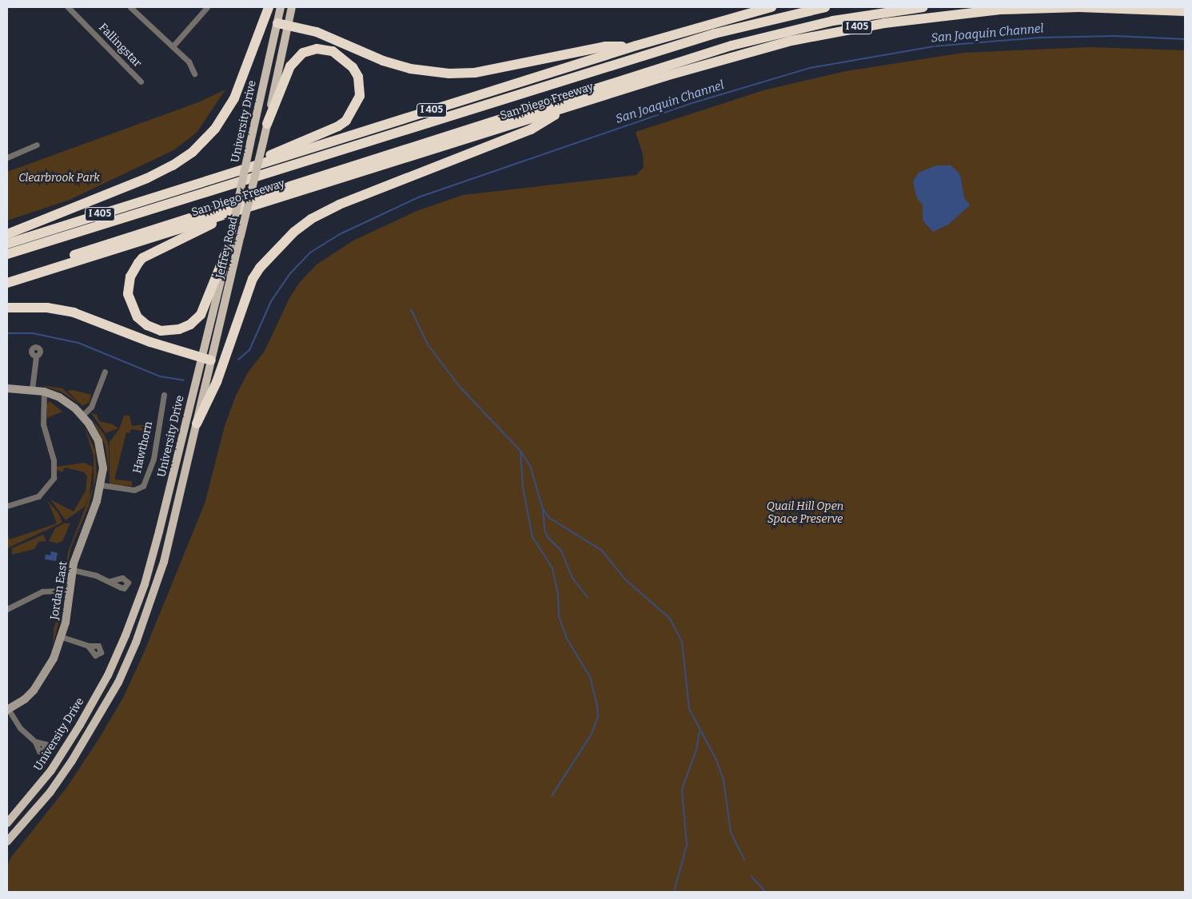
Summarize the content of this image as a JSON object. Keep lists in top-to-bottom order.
{
  "streets": {
    "highway": ["I 405", "San Diego Freeway"],
    "main road": ["University Drive", "Jeffrey Road"],
    "street": ["Fallingstar", "Hawthorn", "Jordan East"]
  },
  "crossings": [
    ["University Drive", "Jeffrey Road"],
    ["Hawthorn", "Jordan East"]
  ],
  "water": ["San Joaquin Channel"],
  "parks": ["Clearbrook Park", "Quail Hill Open Space Preserve"]
}
